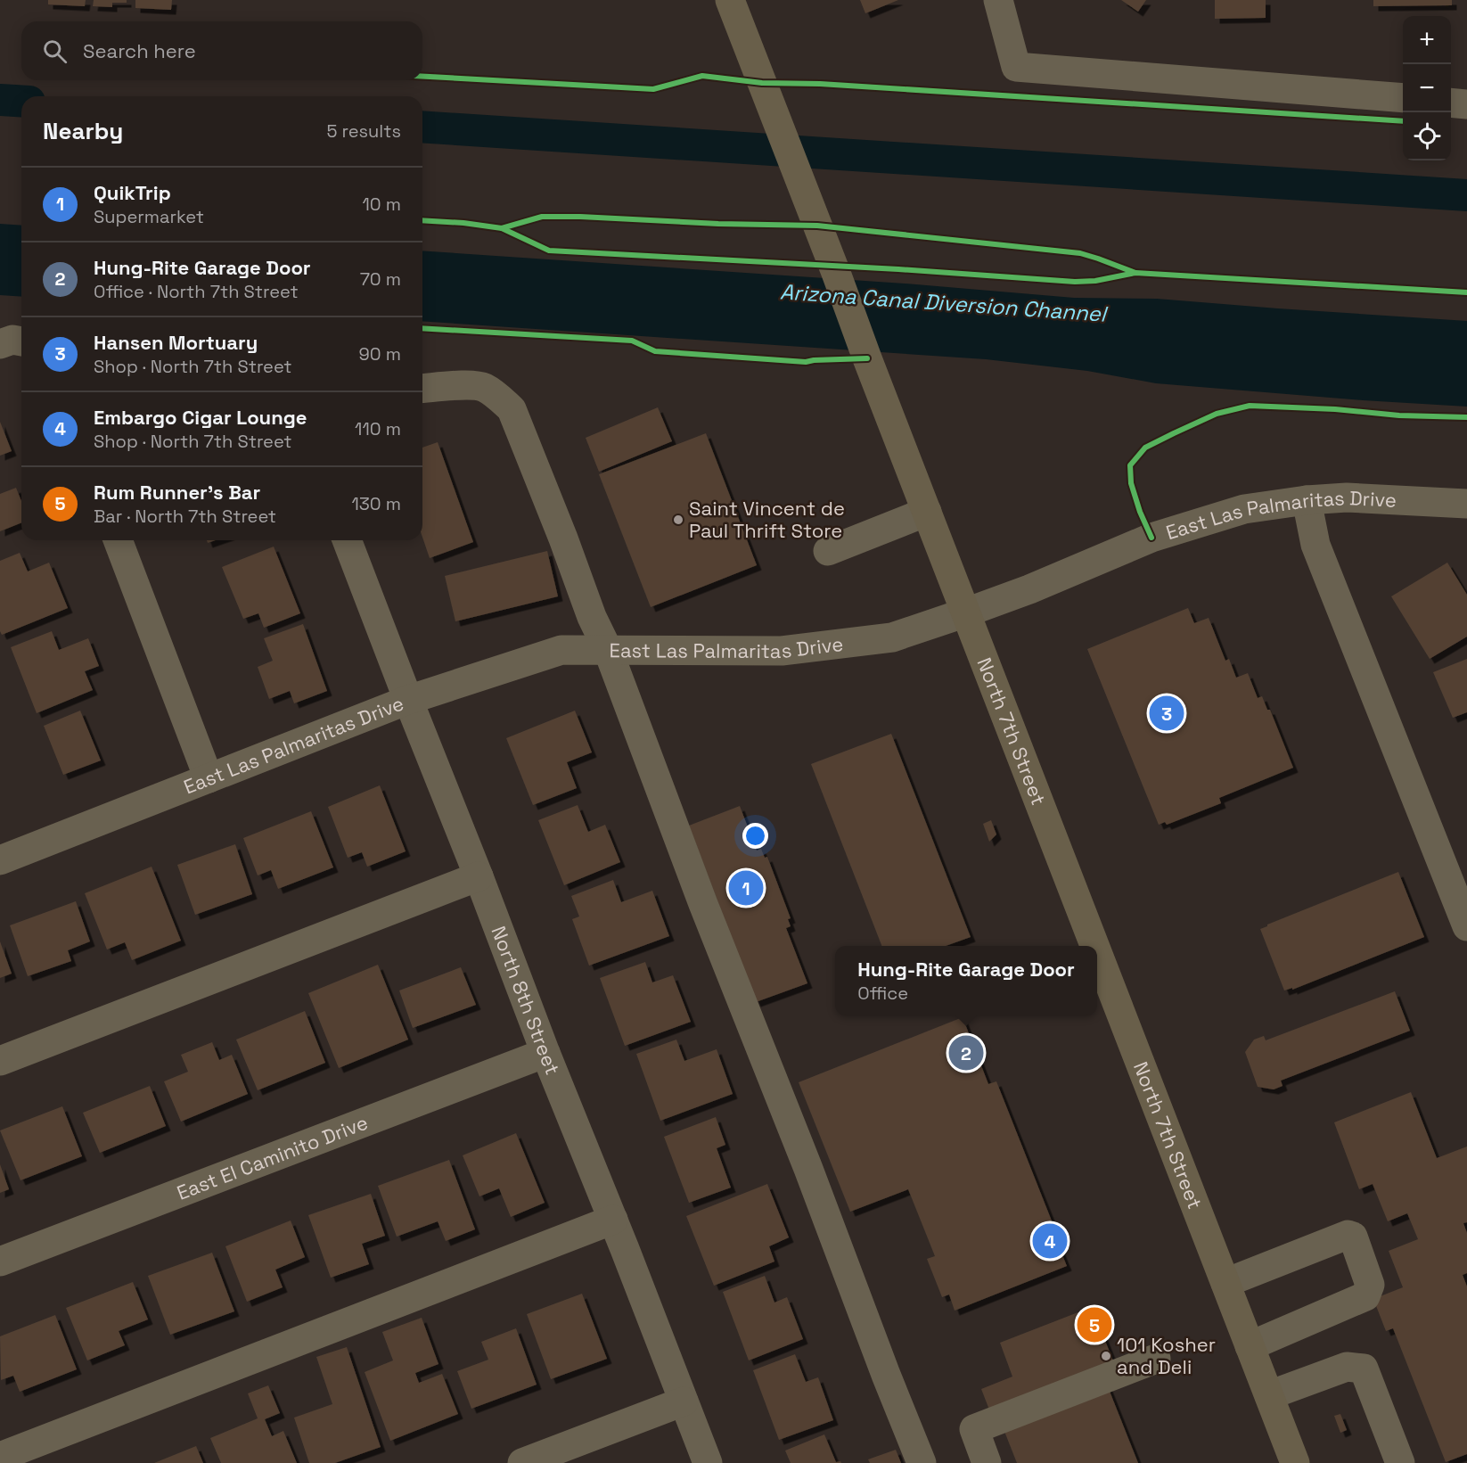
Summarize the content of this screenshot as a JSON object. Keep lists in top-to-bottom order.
{
  "streets": {
    "main road": ["North 7th Street"],
    "street": ["East Las Palmaritas Drive", "North 8th Street", "East El Caminito Drive"]
  },
  "crossings": [
    ["East Las Palmaritas Drive", "North 7th Street"],
    ["East Las Palmaritas Drive", "North 8th Street"],
    ["North 8th Street", "East El Caminito Drive"]
  ],
  "water": ["Arizona Canal Diversion Channel"],
  "places": ["Saint Vincent de Paul Thrift Store", "101 Kosher and Deli"],
  "page": {
    "map_buttons": ["+", "−"],
    "search": "Search here",
    "heading": ["Nearby", "5 results"],
    "list": [
      {
        "mark": "1",
        "name": "QuikTrip",
        "note": "Supermarket",
        "value": "10 m"
      },
      {
        "mark": "2",
        "name": "Hung-Rite Garage Door",
        "note": "Office · North 7th Street",
        "value": "70 m"
      },
      {
        "mark": "3",
        "name": "Hansen Mortuary",
        "note": "Shop · North 7th Street",
        "value": "90 m"
      },
      {
        "mark": "4",
        "name": "Embargo Cigar Lounge",
        "note": "Shop · North 7th Street",
        "value": "110 m"
      },
      {
        "mark": "5",
        "name": "Rum Runner's Bar",
        "note": "Bar · North 7th Street",
        "value": "130 m"
      }
    ],
    "pins": [
      "3",
      "1",
      "2",
      "4",
      "5"
    ],
    "popup": ["Hung-Rite Garage Door", "Office"]
  }
}
